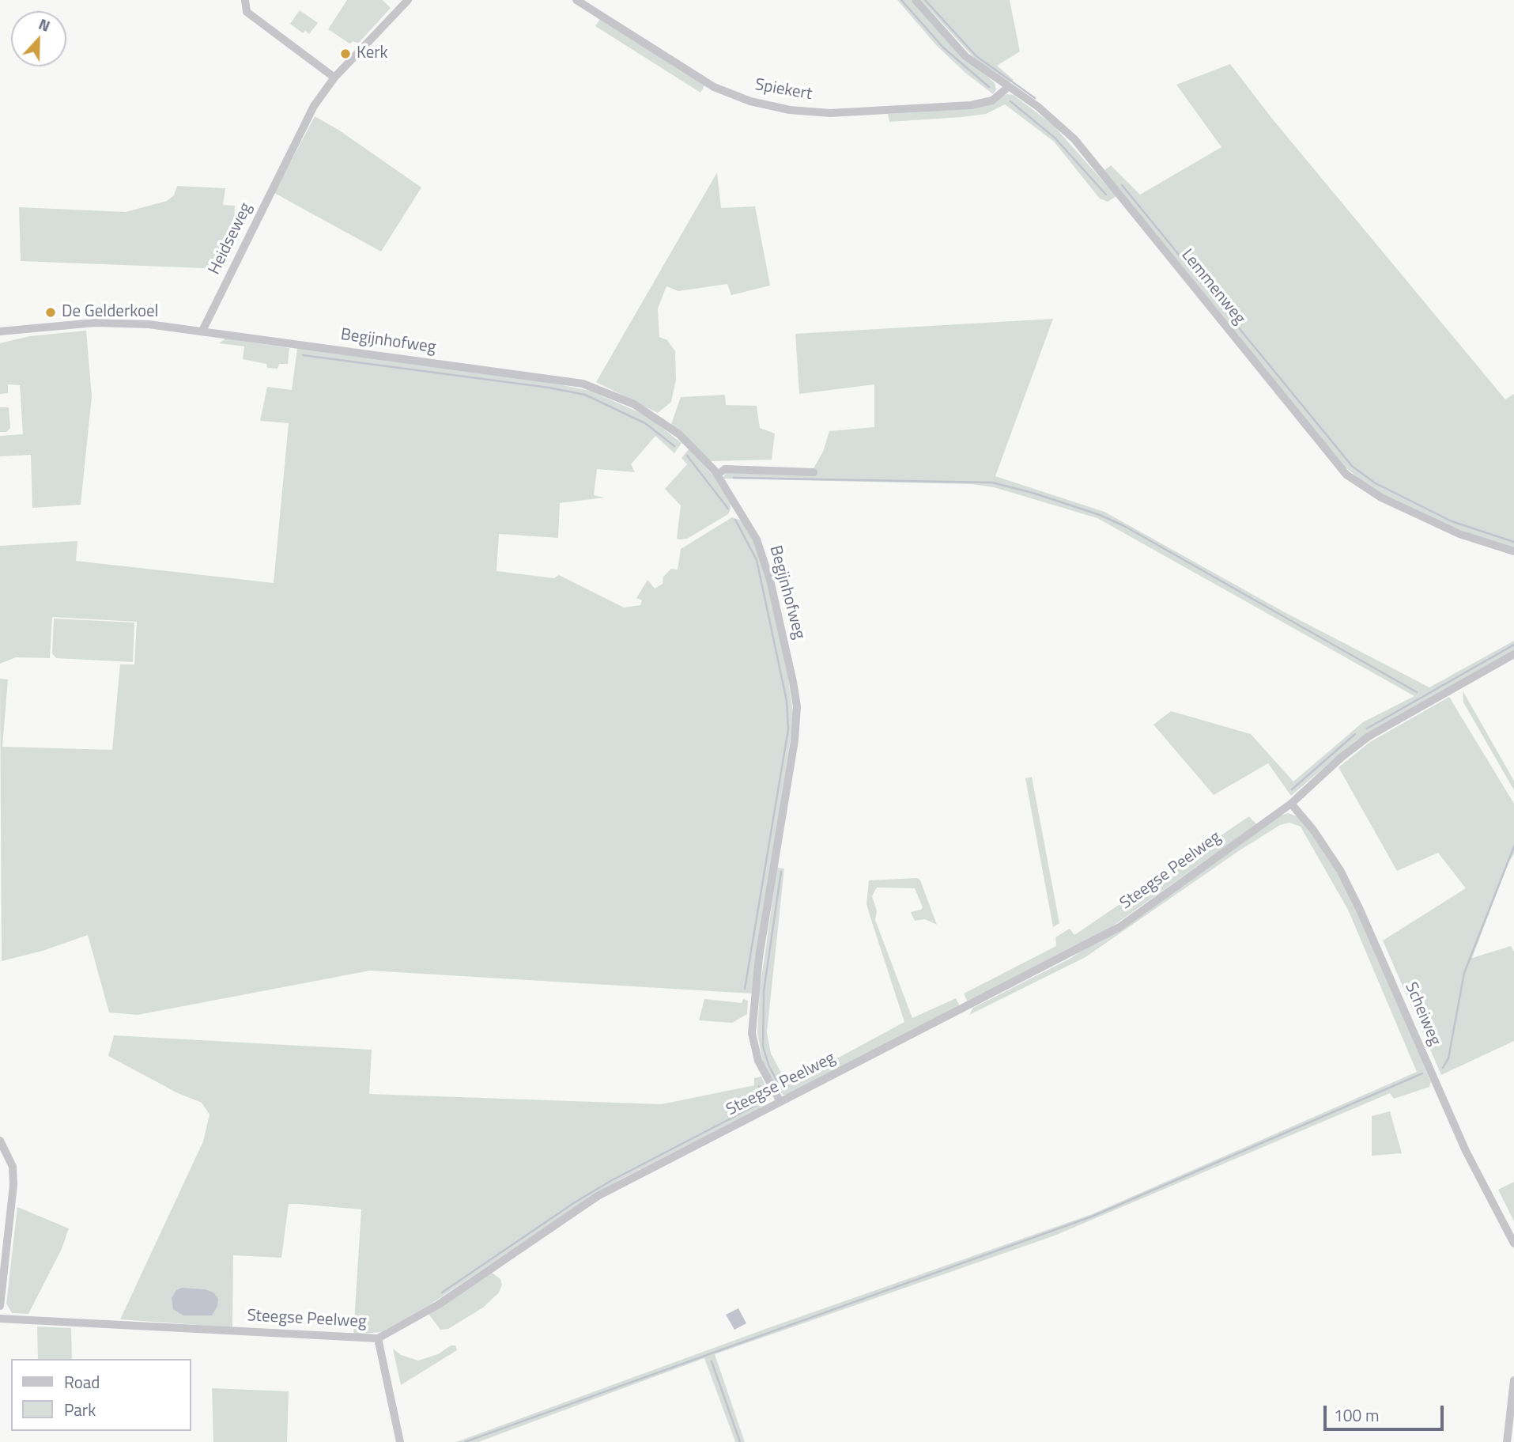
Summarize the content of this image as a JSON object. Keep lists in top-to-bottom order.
{
  "streets": {
    "street": [
      "Spiekert",
      "Heidseweg",
      "Lemmenweg",
      "Begijnhofweg",
      "Steegse Peelweg",
      "Scheiweg"
    ]
  },
  "crossings": [
    ["Spiekert", "Lemmenweg"],
    ["Heidseweg", "Begijnhofweg"],
    ["Begijnhofweg", "Steegse Peelweg"],
    ["Steegse Peelweg", "Scheiweg"]
  ],
  "places": ["Kerk", "De Gelderkoel"],
  "legend": ["Road", "Park"],
  "scale_bar": "100 m",
  "north": "top"
}
